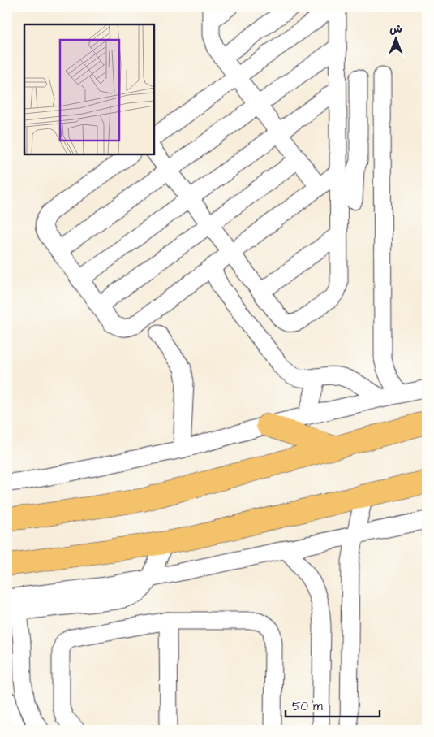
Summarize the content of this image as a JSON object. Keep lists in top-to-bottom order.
{
  "scale_bar": "50 m",
  "north": "top"
}
